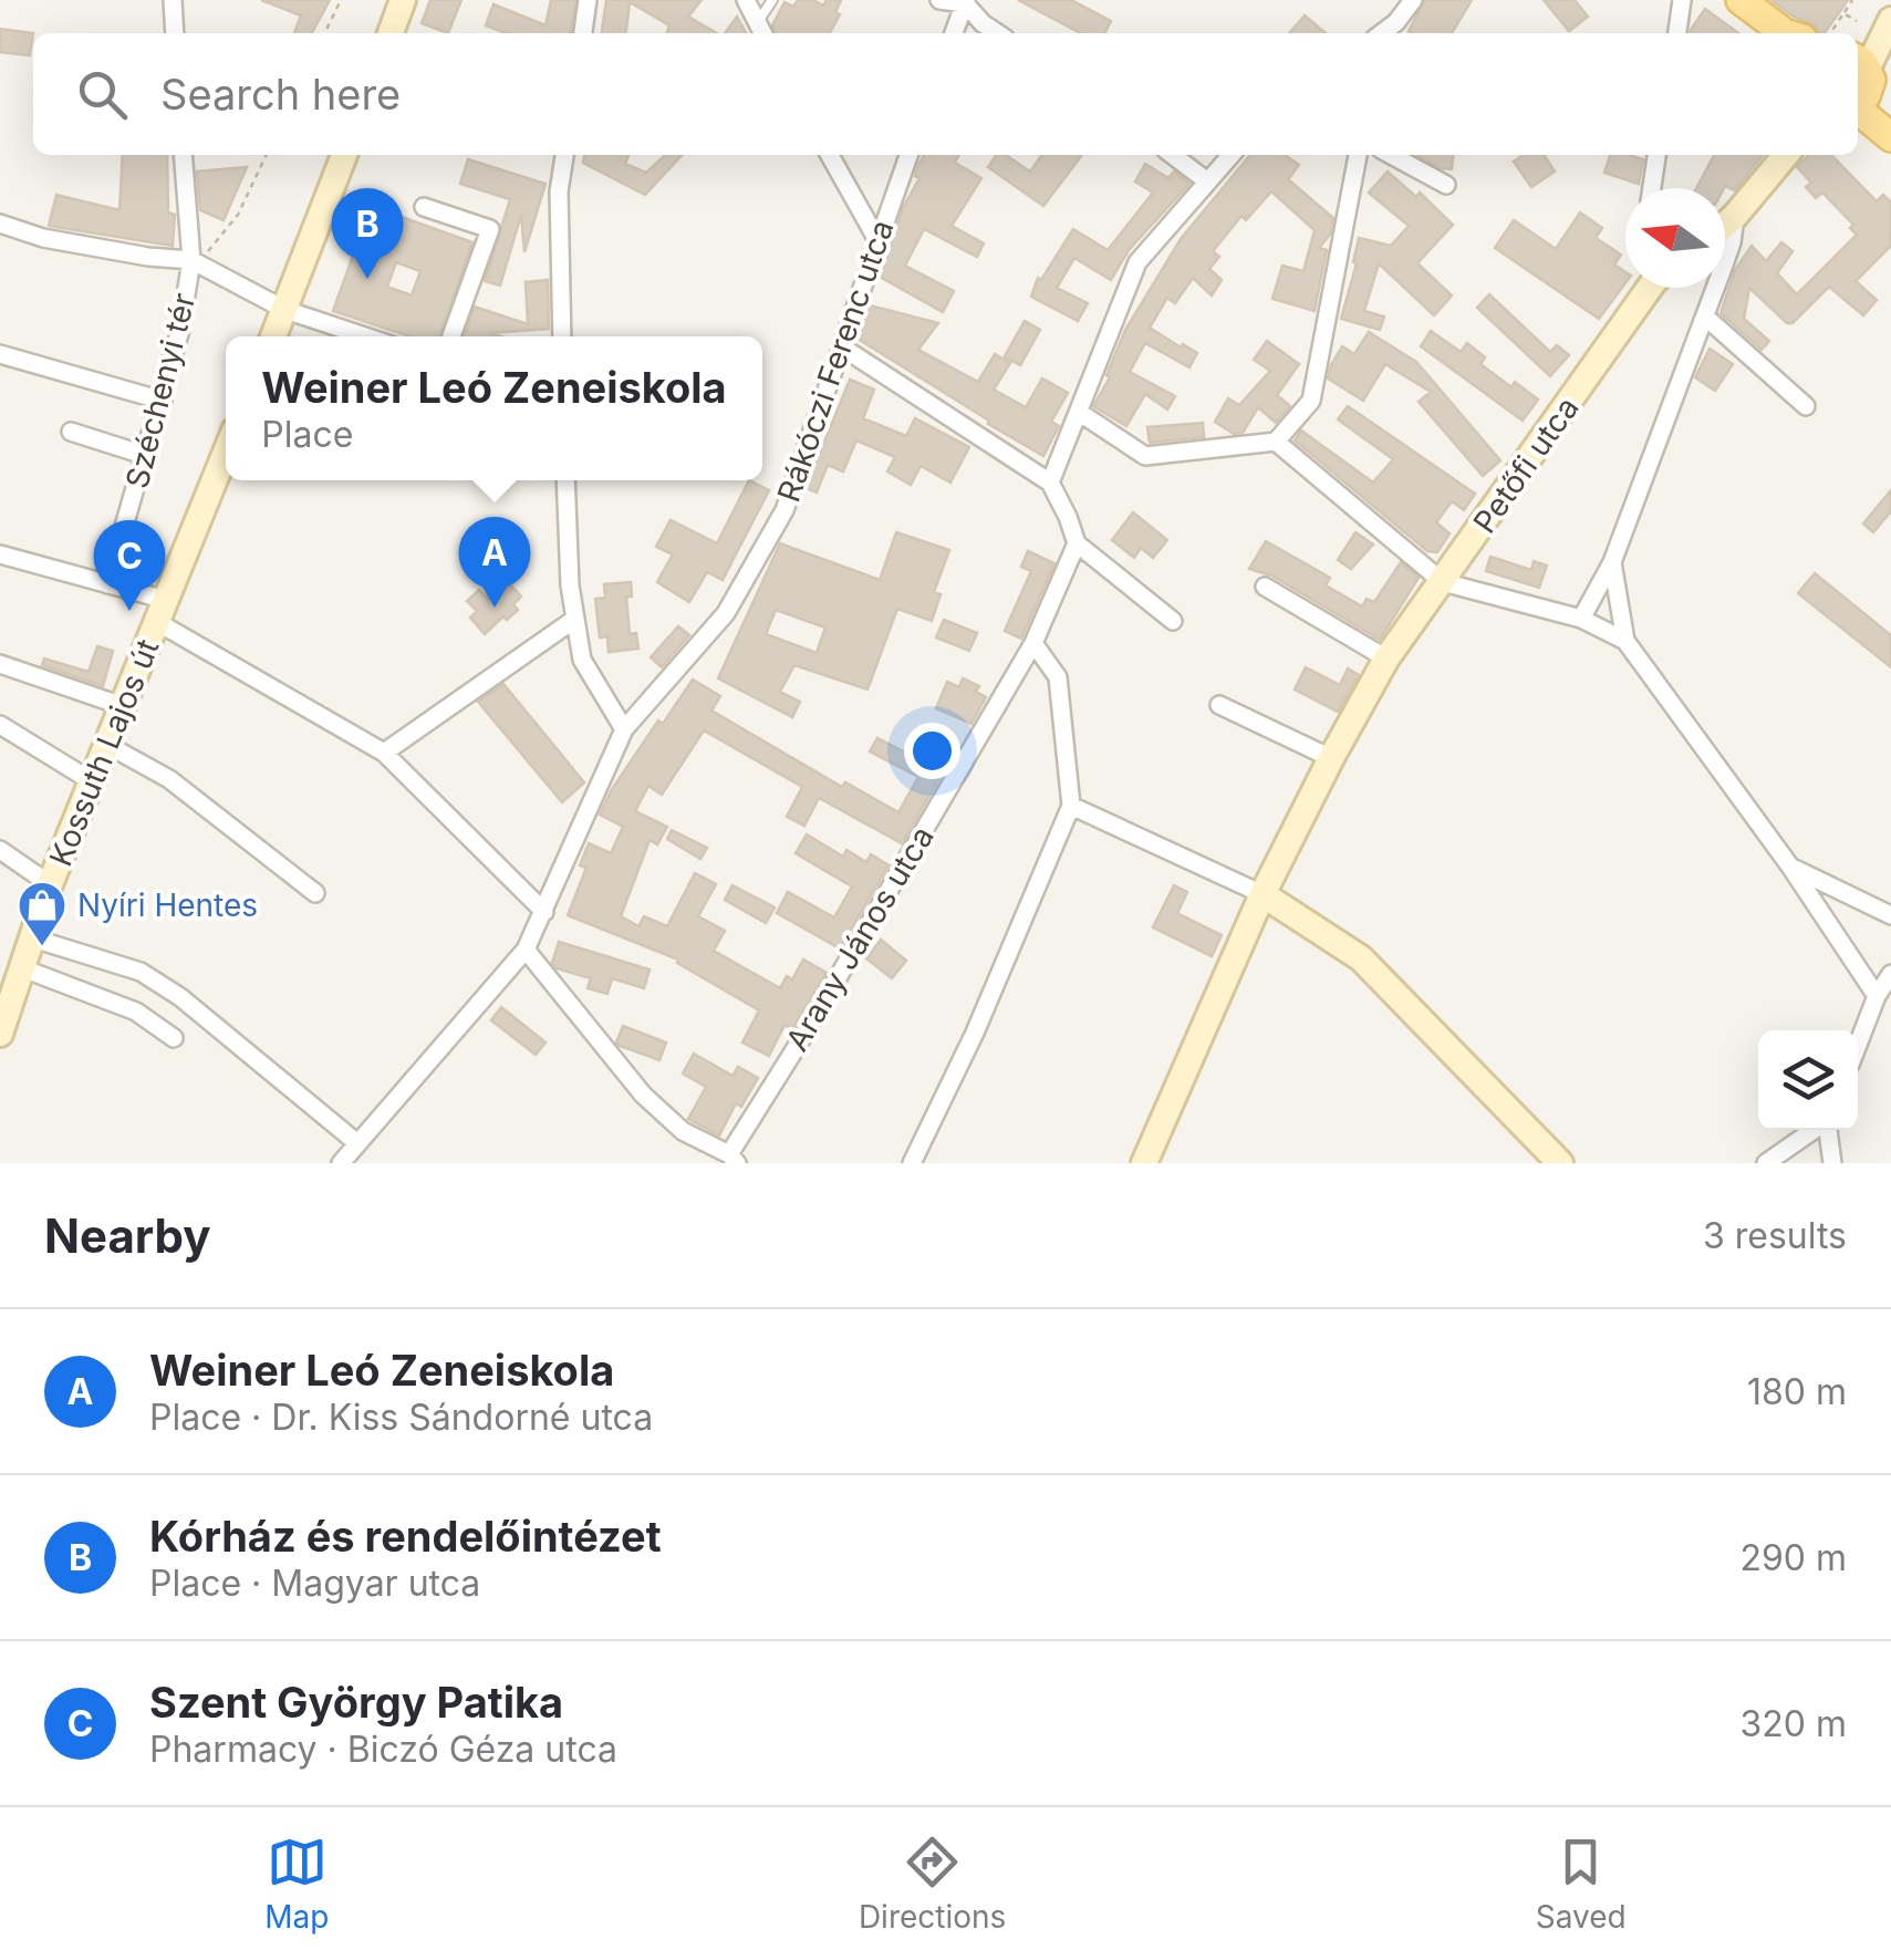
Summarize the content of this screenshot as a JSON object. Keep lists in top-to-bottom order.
{
  "streets": {
    "street": [
      "Rákóczi Ferenc utca",
      "Széchenyi tér",
      "Petőfi utca",
      "Kossuth Lajos út",
      "Arany János utca"
    ]
  },
  "places": {
    "shop": ["Nyíri Hentes"]
  },
  "north": "left",
  "page": {
    "search": "Search here",
    "pins": ["B", "A", "C"],
    "popup": ["Weiner Leó Zeneiskola", "Place"],
    "heading": ["Nearby", "3 results"],
    "list": [
      {
        "mark": "A",
        "name": "Weiner Leó Zeneiskola",
        "note": "Place · Dr. Kiss Sándorné utca",
        "value": "180 m"
      },
      {
        "mark": "B",
        "name": "Kórház és rendelőintézet",
        "note": "Place · Magyar utca",
        "value": "290 m"
      },
      {
        "mark": "C",
        "name": "Szent György Patika",
        "note": "Pharmacy · Biczó Géza utca",
        "value": "320 m"
      }
    ],
    "nav": ["Map", "Directions", "Saved"]
  }
}
